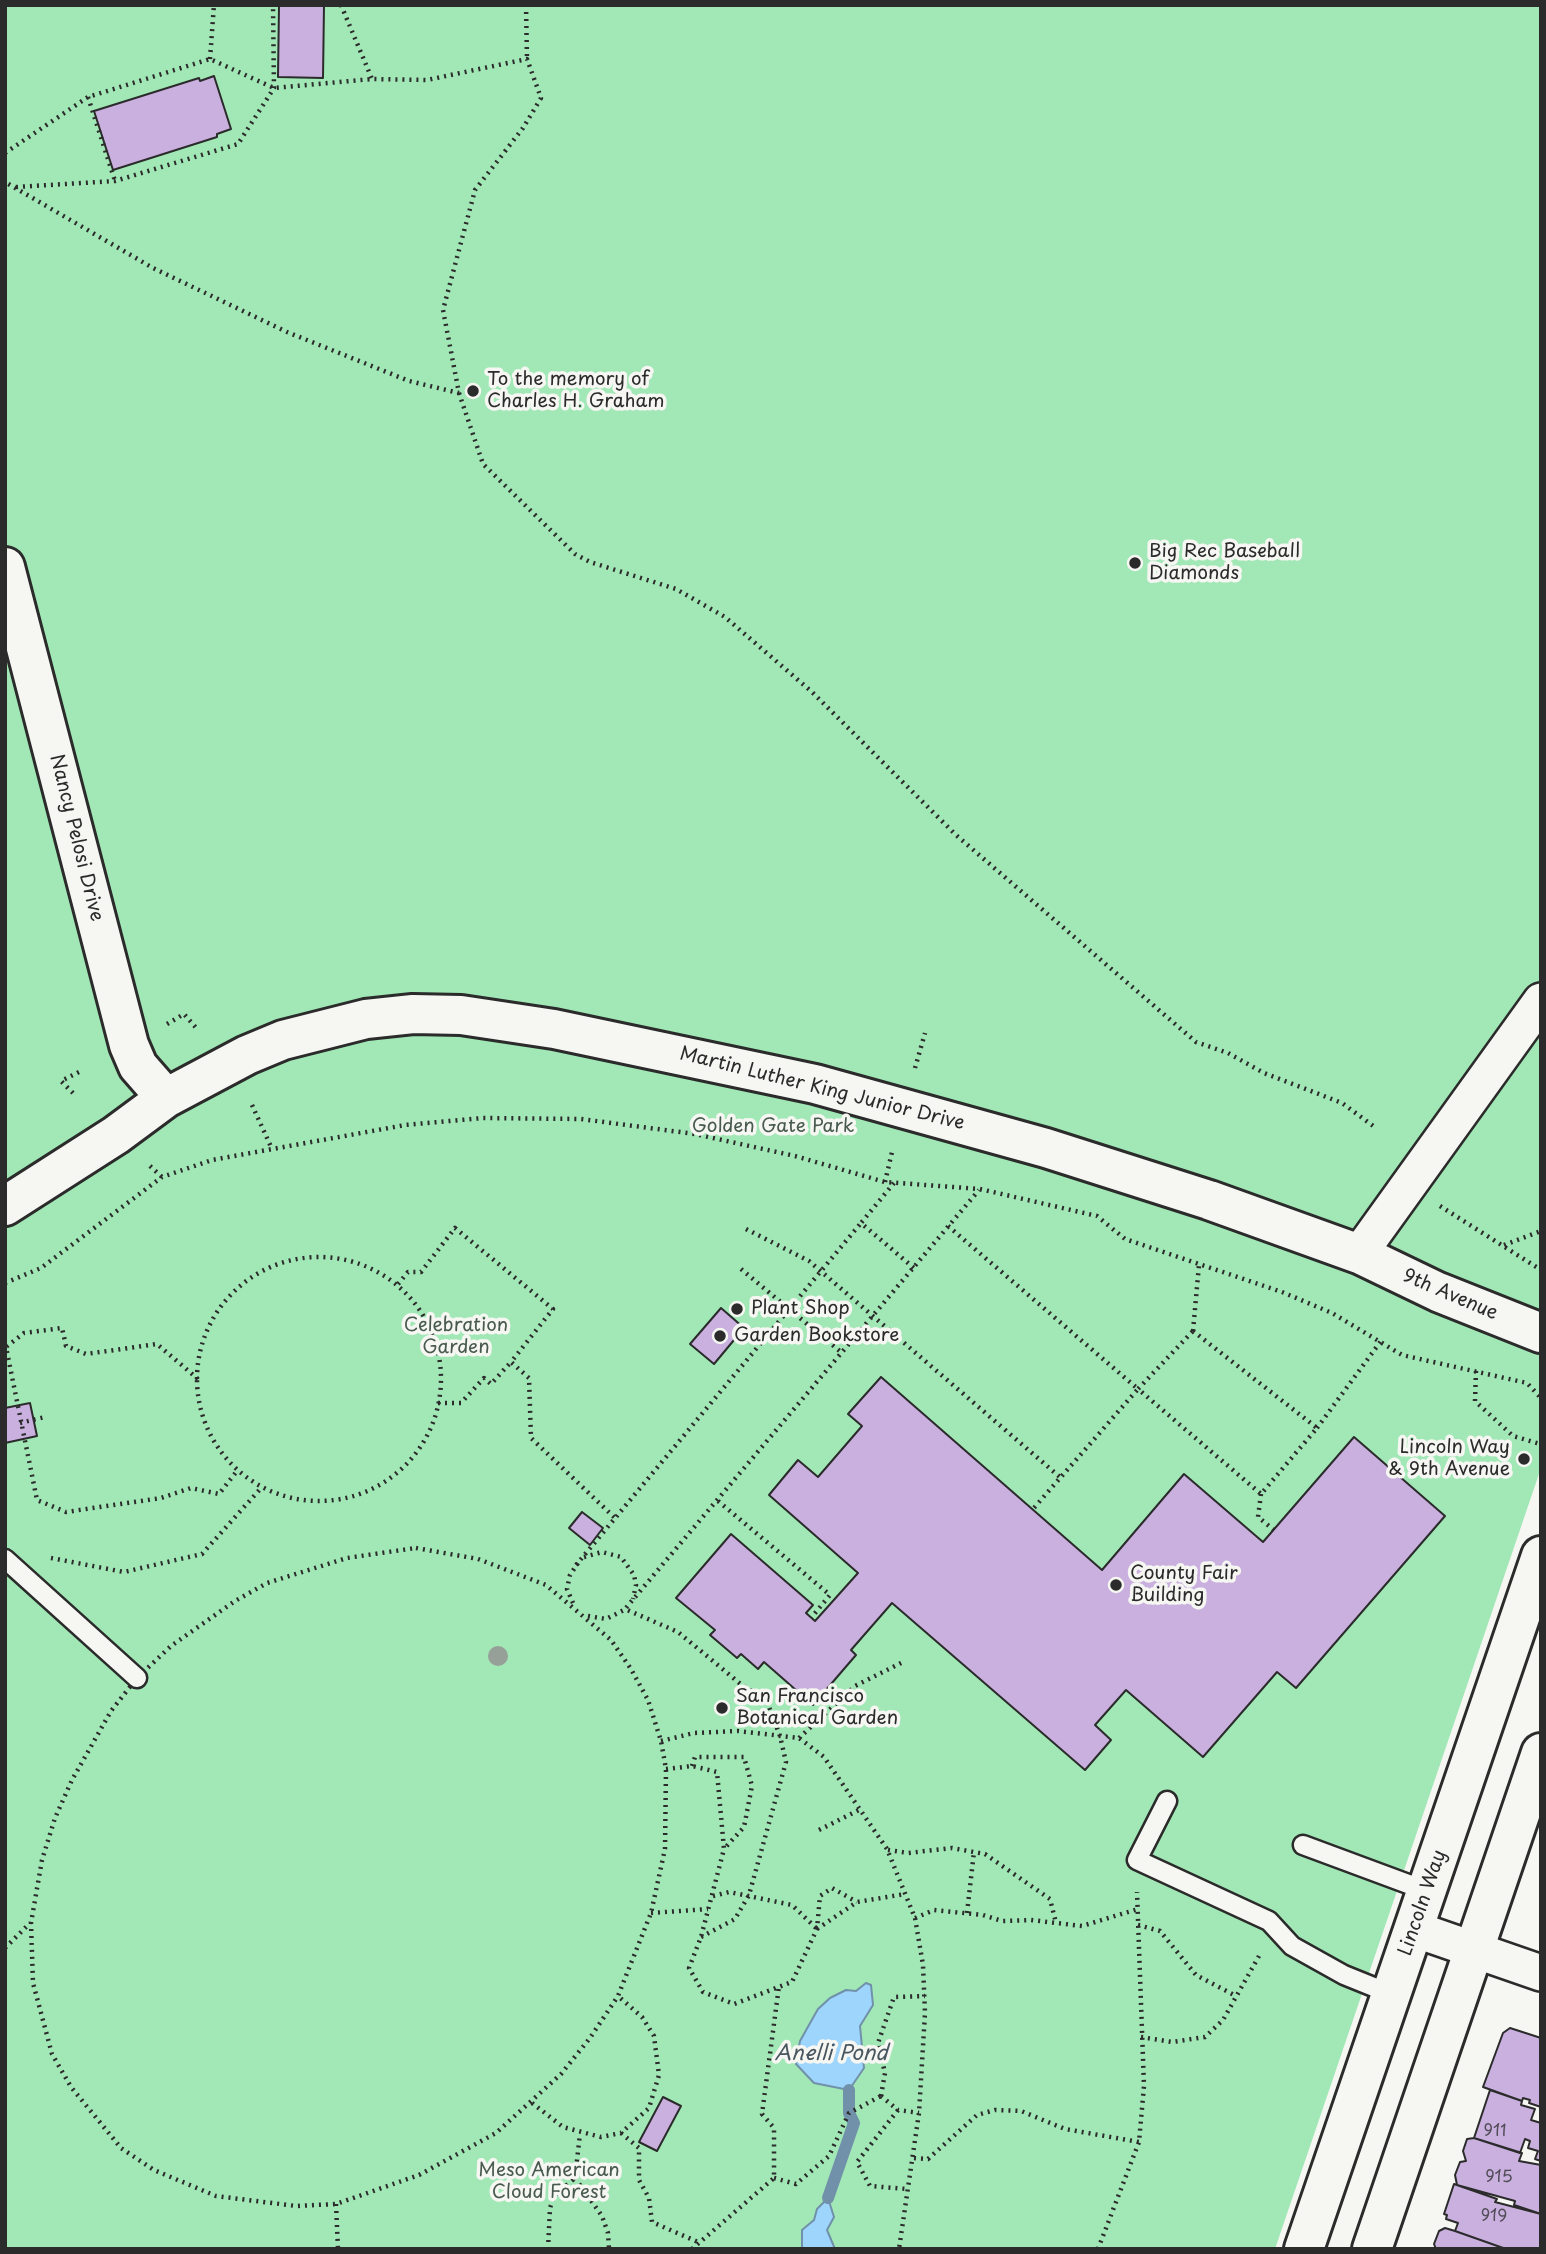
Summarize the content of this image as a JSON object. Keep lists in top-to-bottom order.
{
  "streets": {
    "street": [
      "Nancy Pelosi Drive",
      "Martin Luther King Junior Drive",
      "9th Avenue",
      "Lincoln Way"
    ]
  },
  "crossings": [
    ["Nancy Pelosi Drive", "Martin Luther King Junior Drive"],
    ["Martin Luther King Junior Drive", "9th Avenue"]
  ],
  "water": ["Anelli Pond"],
  "parks": ["Golden Gate Park", "Celebration Garden", "Meso American Cloud Forest"],
  "places": [
    "To the memory of Charles H. Graham",
    "Big Rec Baseball Diamonds",
    "Plant Shop",
    "Garden Bookstore",
    "Lincoln Way & 9th Avenue",
    "County Fair Building",
    "San Francisco Botanical Garden"
  ],
  "house_numbers": ["911", "915", "919"]
}
